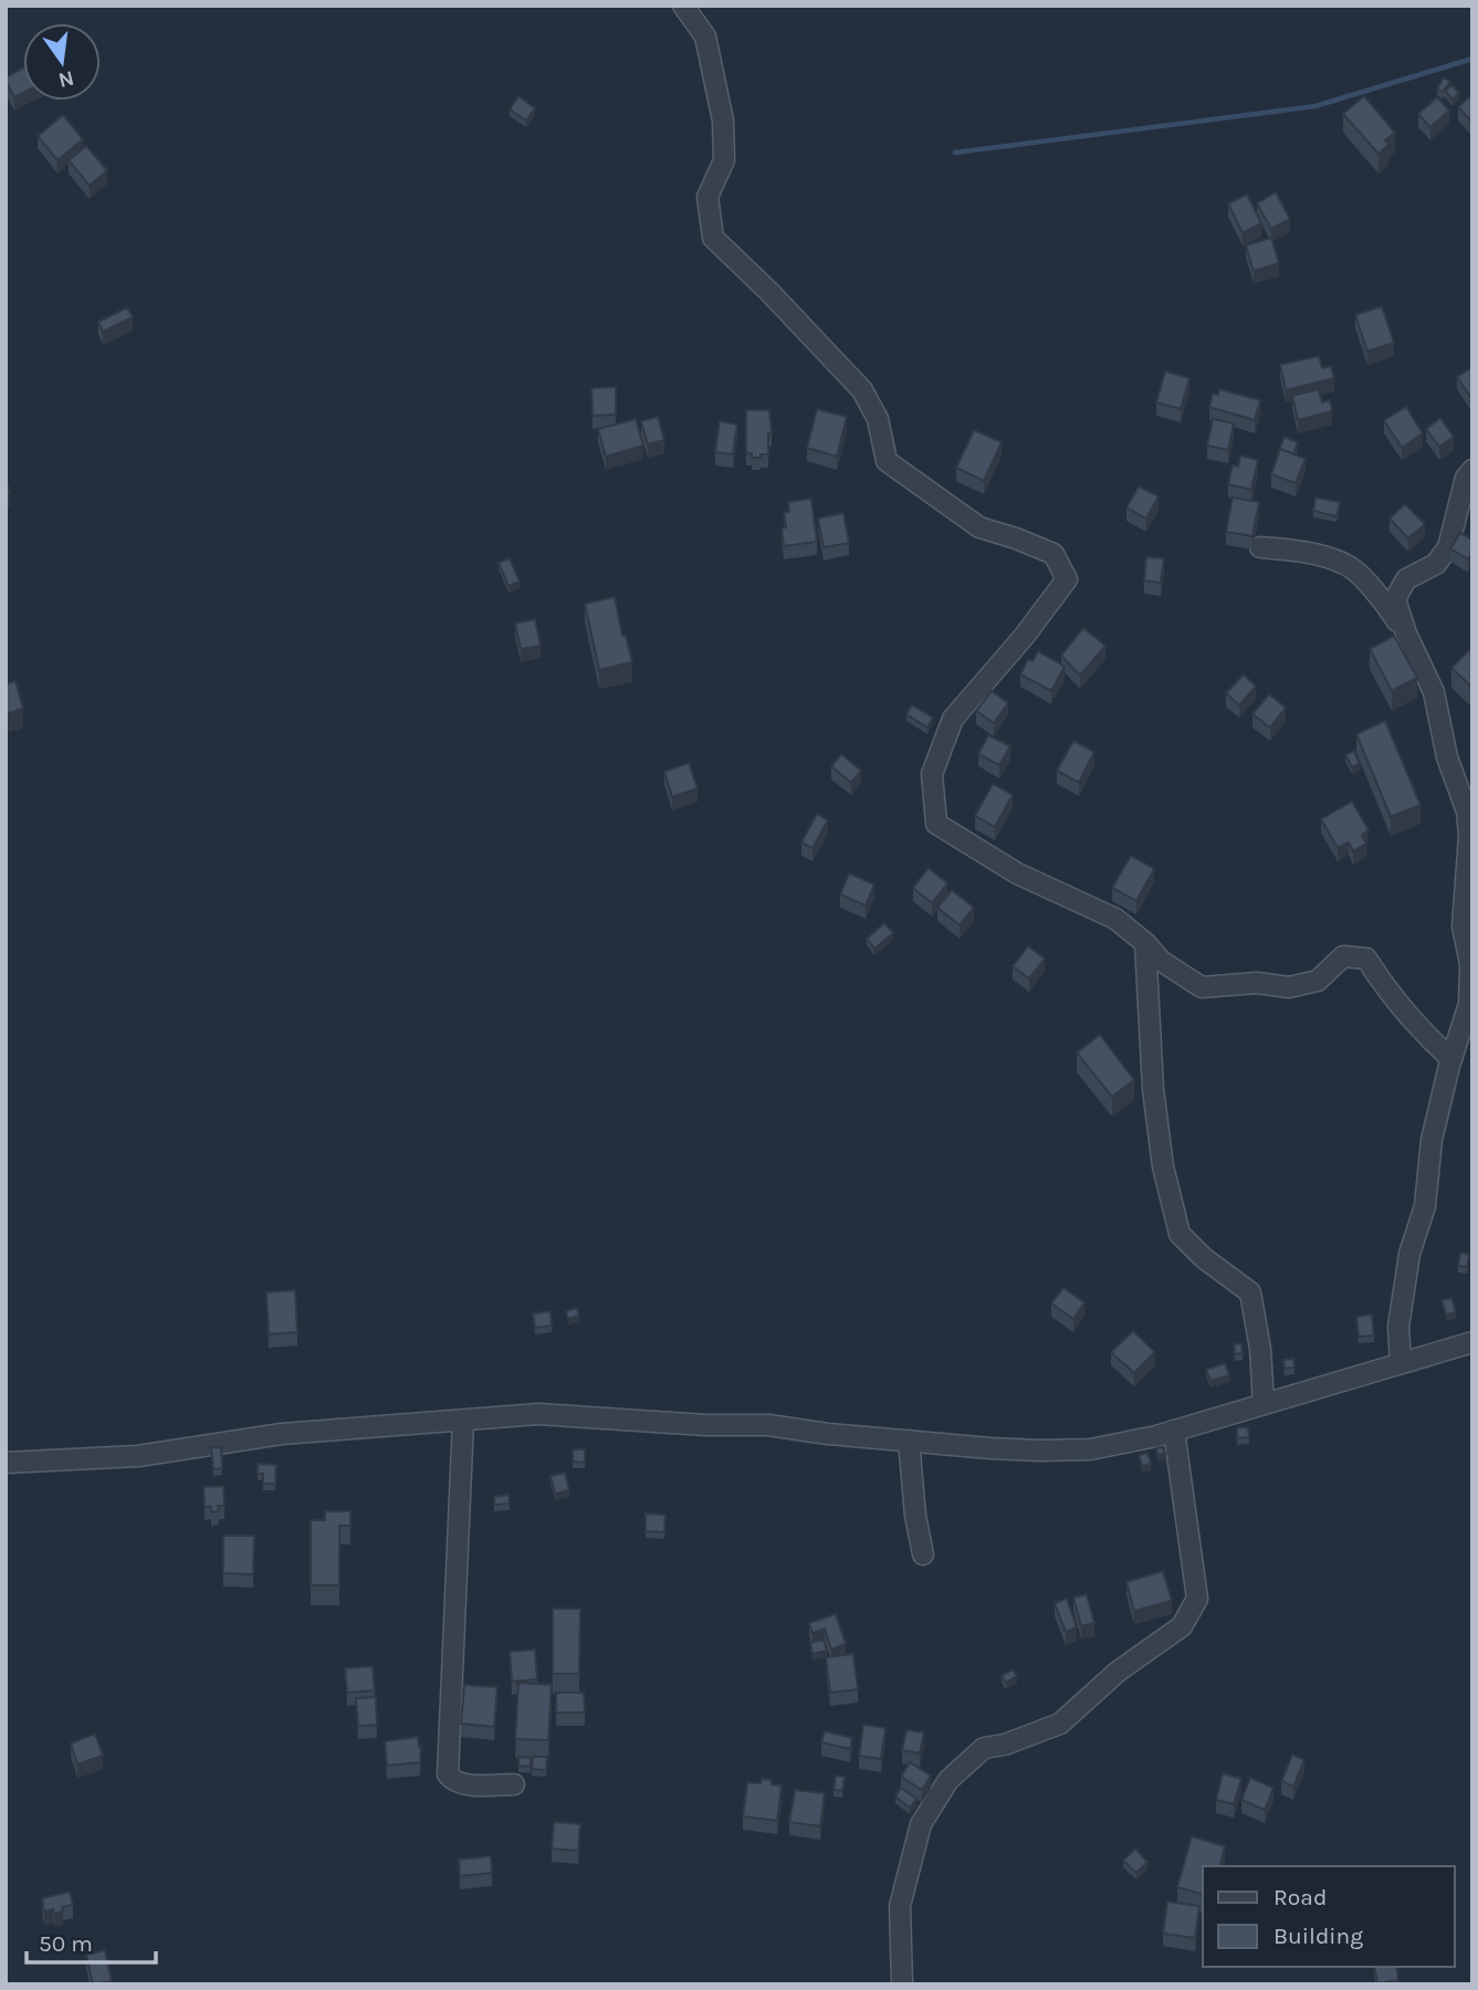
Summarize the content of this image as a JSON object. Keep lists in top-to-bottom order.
{
  "legend": ["Road", "Building"],
  "scale_bar": "50 m",
  "north": "bottom"
}
